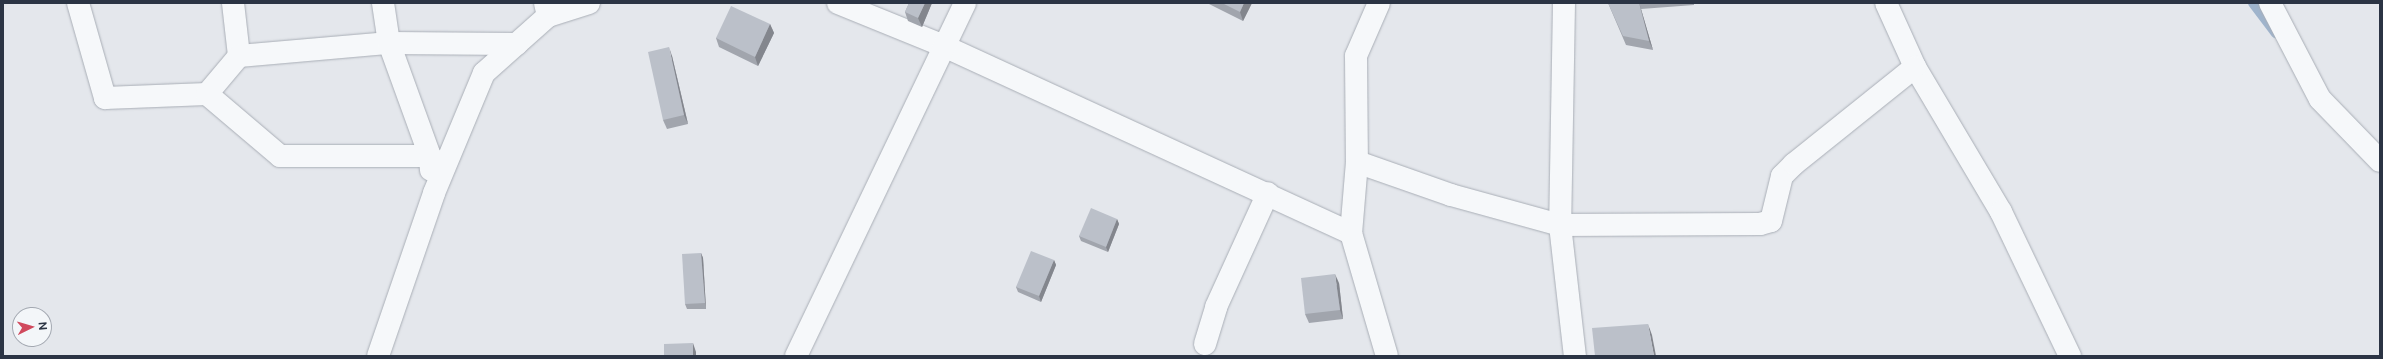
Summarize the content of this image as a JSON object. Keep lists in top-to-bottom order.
{
  "north": "right"
}
